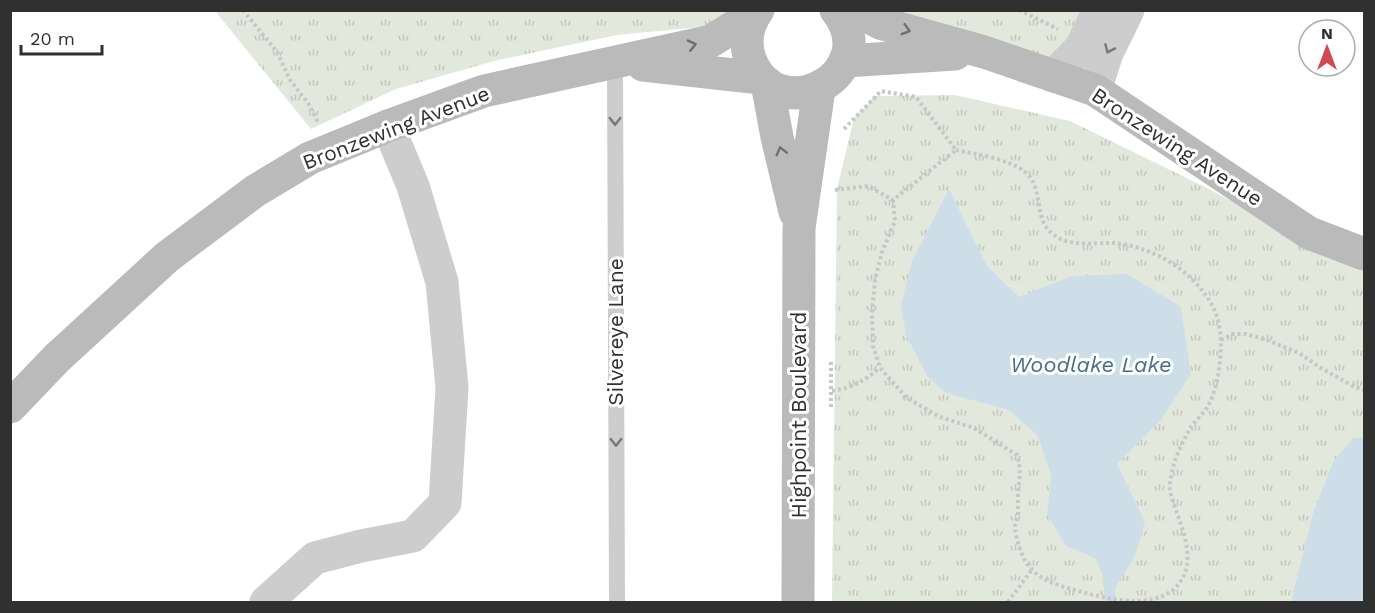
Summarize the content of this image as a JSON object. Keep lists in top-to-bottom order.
{
  "streets": {
    "street": ["Bronzewing Avenue", "Highpoint Boulevard"],
    "lane": ["Silvereye Lane"]
  },
  "crossings": [
    ["Bronzewing Avenue", "Silvereye Lane"],
    ["Bronzewing Avenue", "Highpoint Boulevard"]
  ],
  "one_way": ["Silvereye Lane"],
  "water": ["Woodlake Lake"],
  "scale_bar": "20 m",
  "north": "top"
}
